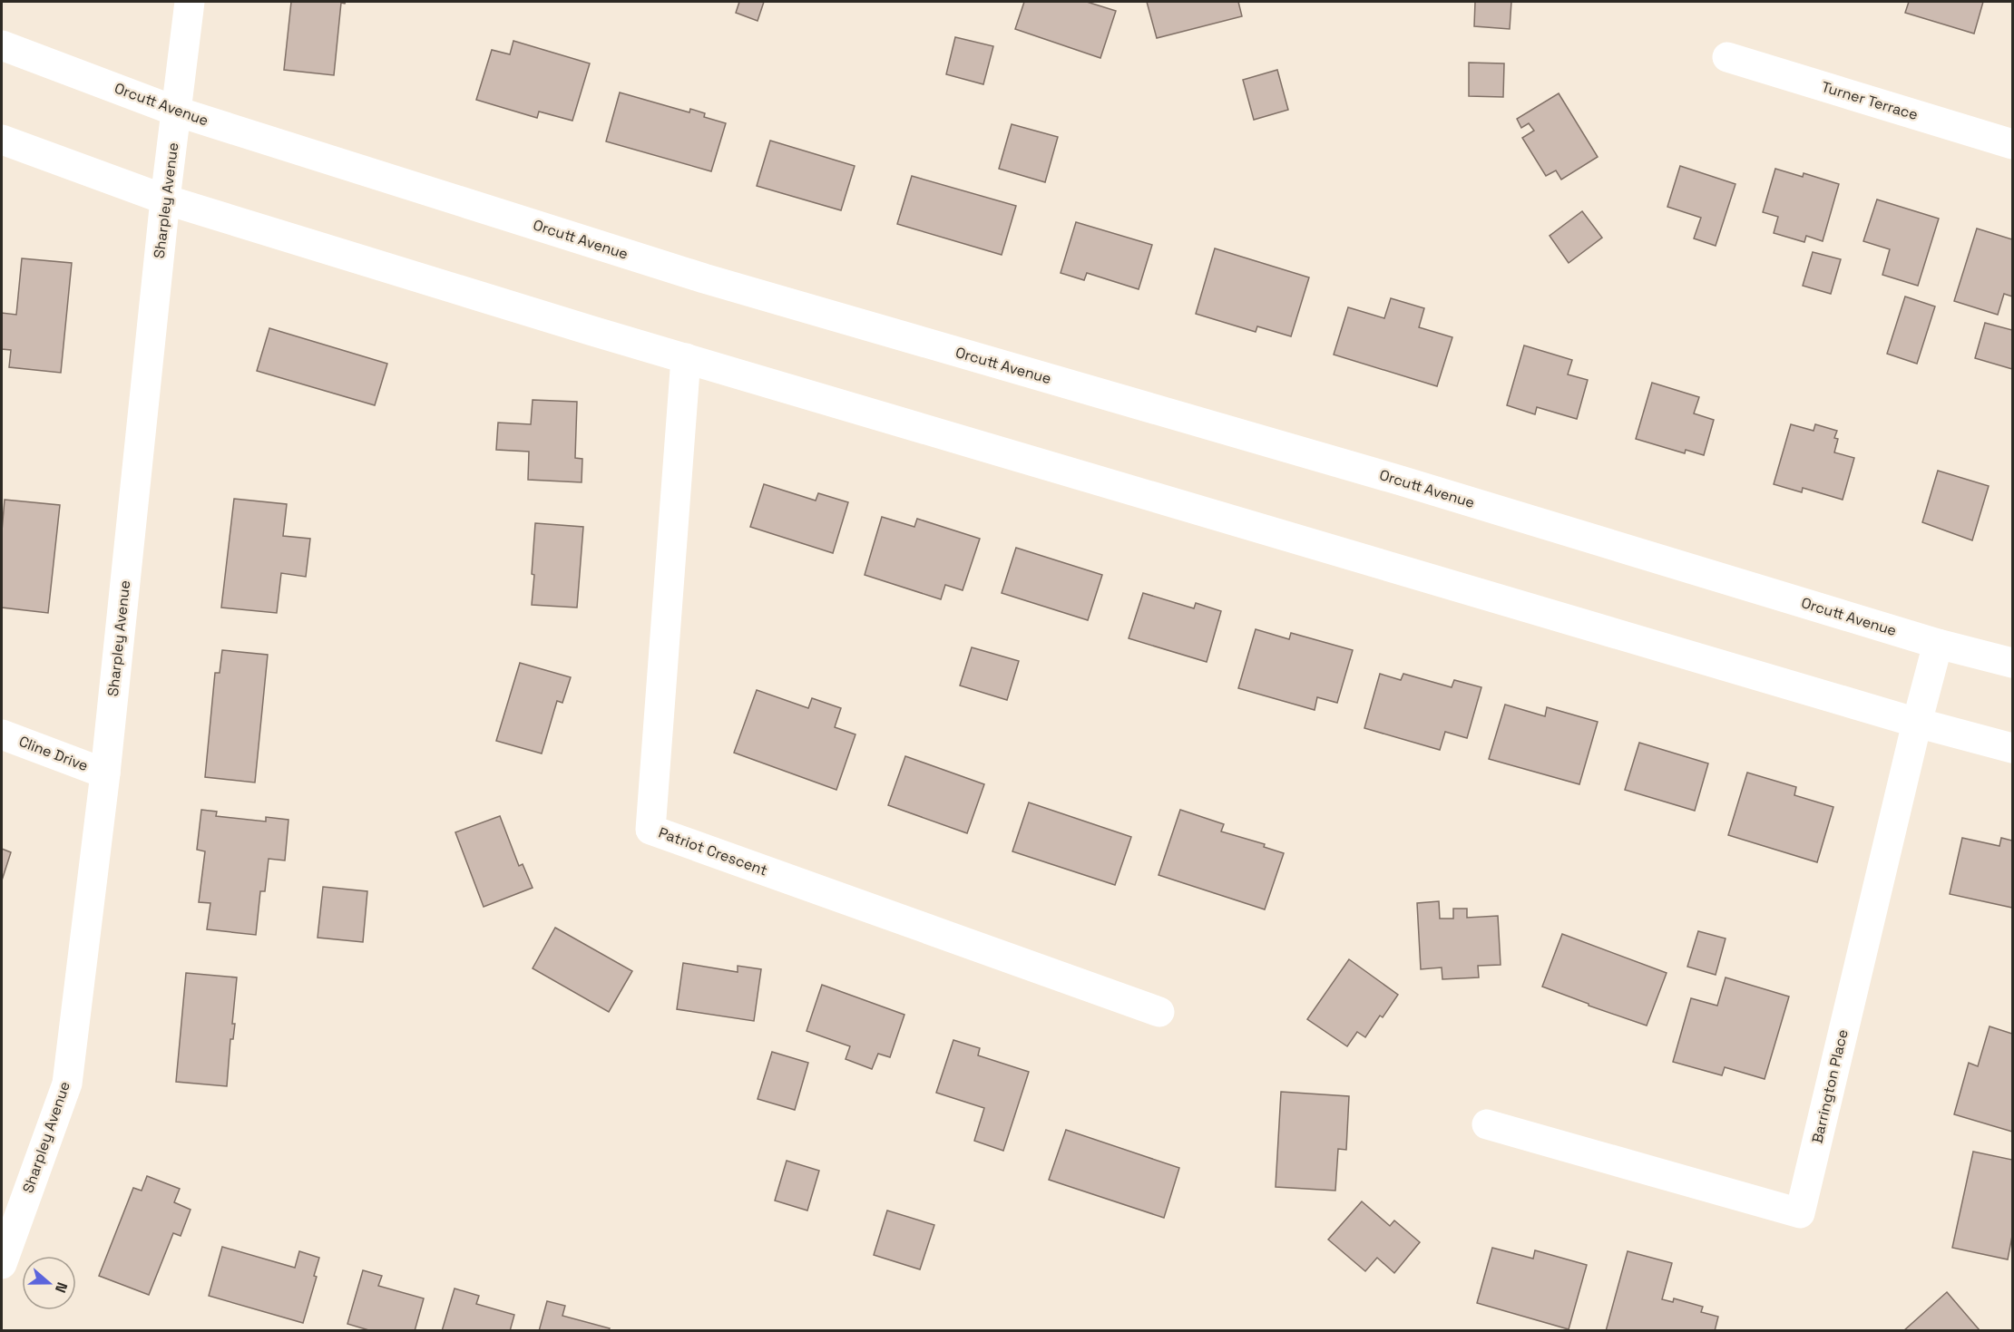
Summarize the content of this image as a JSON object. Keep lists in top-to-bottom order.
{
  "streets": {
    "main road": [
      "Turner Terrace",
      "Orcutt Avenue",
      "Sharpley Avenue",
      "Cline Drive",
      "Patriot Crescent",
      "Barrington Place"
    ]
  },
  "crossings": [
    ["Orcutt Avenue", "Sharpley Avenue"],
    ["Orcutt Avenue", "Barrington Place"],
    ["Sharpley Avenue", "Cline Drive"]
  ],
  "north": "right"
}
